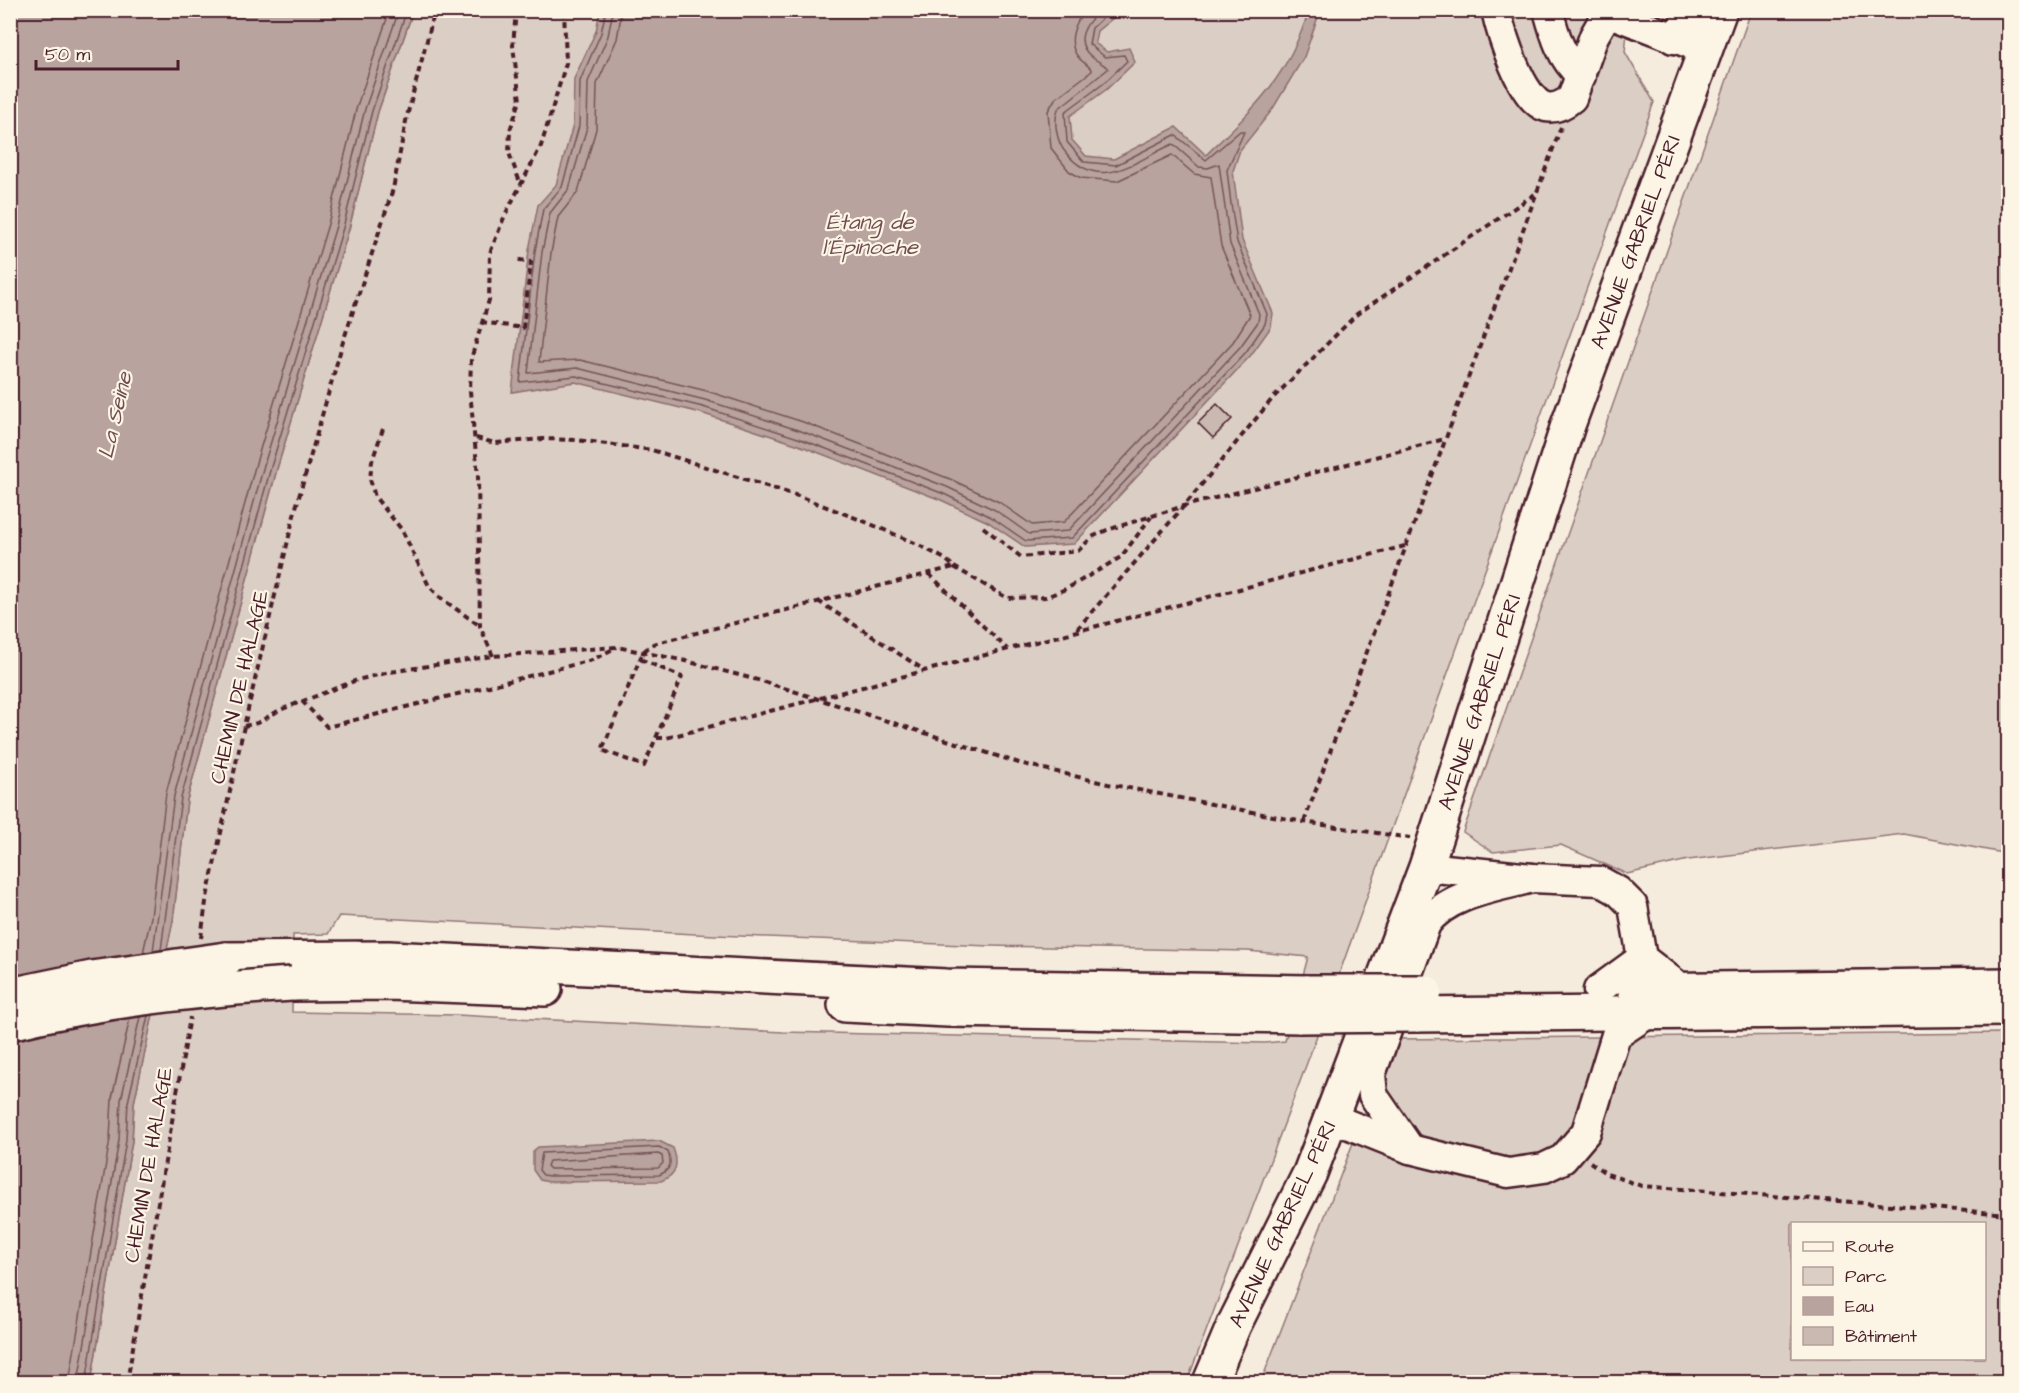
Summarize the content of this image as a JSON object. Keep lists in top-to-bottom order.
{
  "streets": {
    "main road": ["AVENUE GABRIEL PÉRI"],
    "path": ["CHEMIN DE HALAGE"]
  },
  "water": ["Étang de l'Épinoche", "La Seine"],
  "legend": [
    "Route",
    "Parc",
    "Eau",
    "Bâtiment"
  ],
  "scale_bar": "50 m"
}
